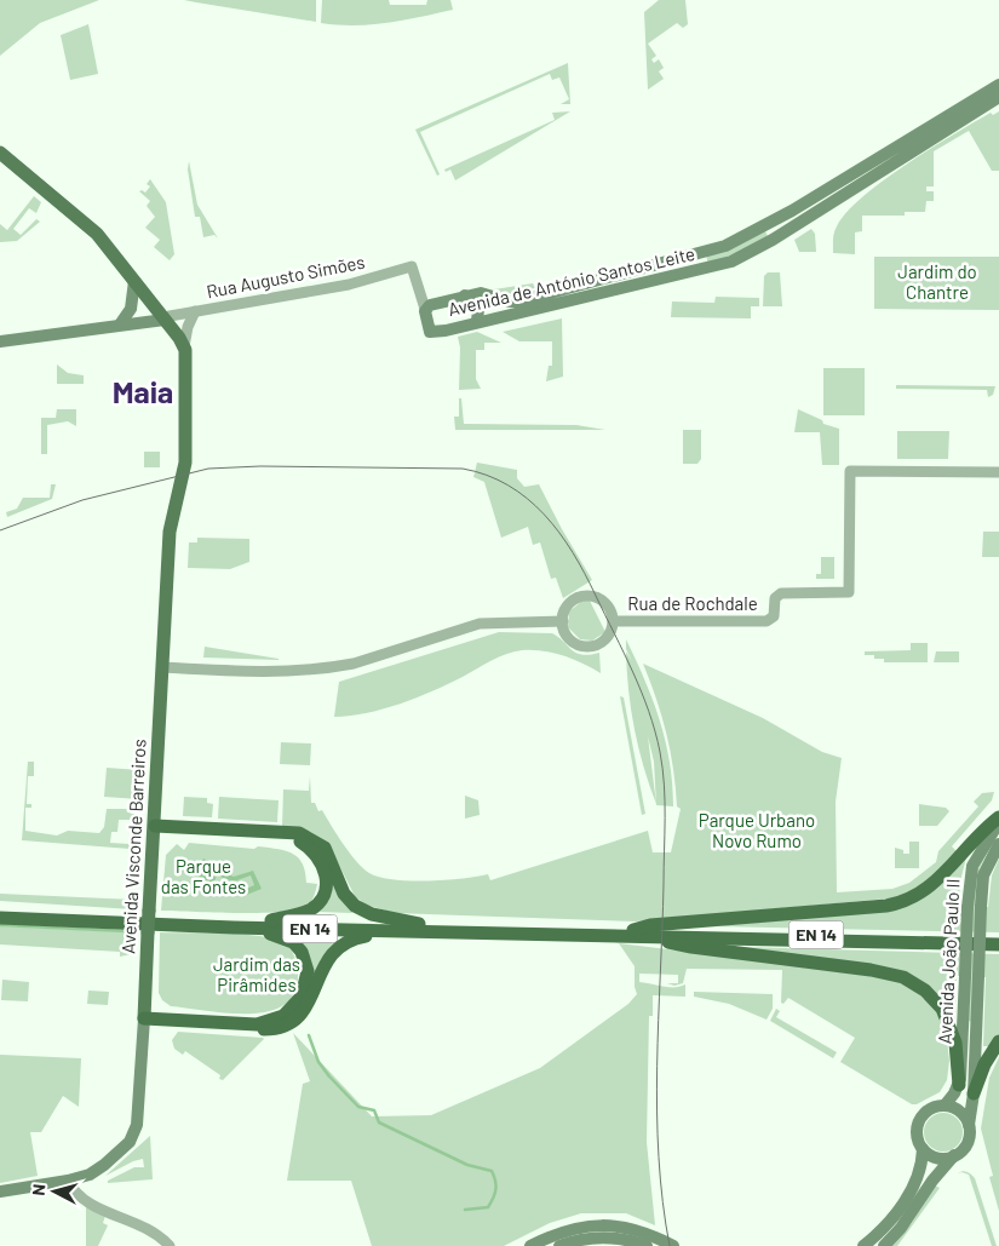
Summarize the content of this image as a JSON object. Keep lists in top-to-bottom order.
{
  "streets": {
    "highway": ["EN 14"],
    "main road": ["Avenida de António Santos Leite", "Avenida Visconde Barreiros", "Avenida João Paulo II"],
    "street": ["Rua Augusto Simões", "Rua de Rochdale"]
  },
  "crossings": [
    ["Rua Augusto Simões", "Avenida de António Santos Leite"]
  ],
  "districts": ["Maia"],
  "parks": [
    "Jardim do Chantre",
    "Parque Urbano Novo Rumo",
    "Parque das Fontes",
    "Jardim das Pirâmides"
  ],
  "north": "left"
}
